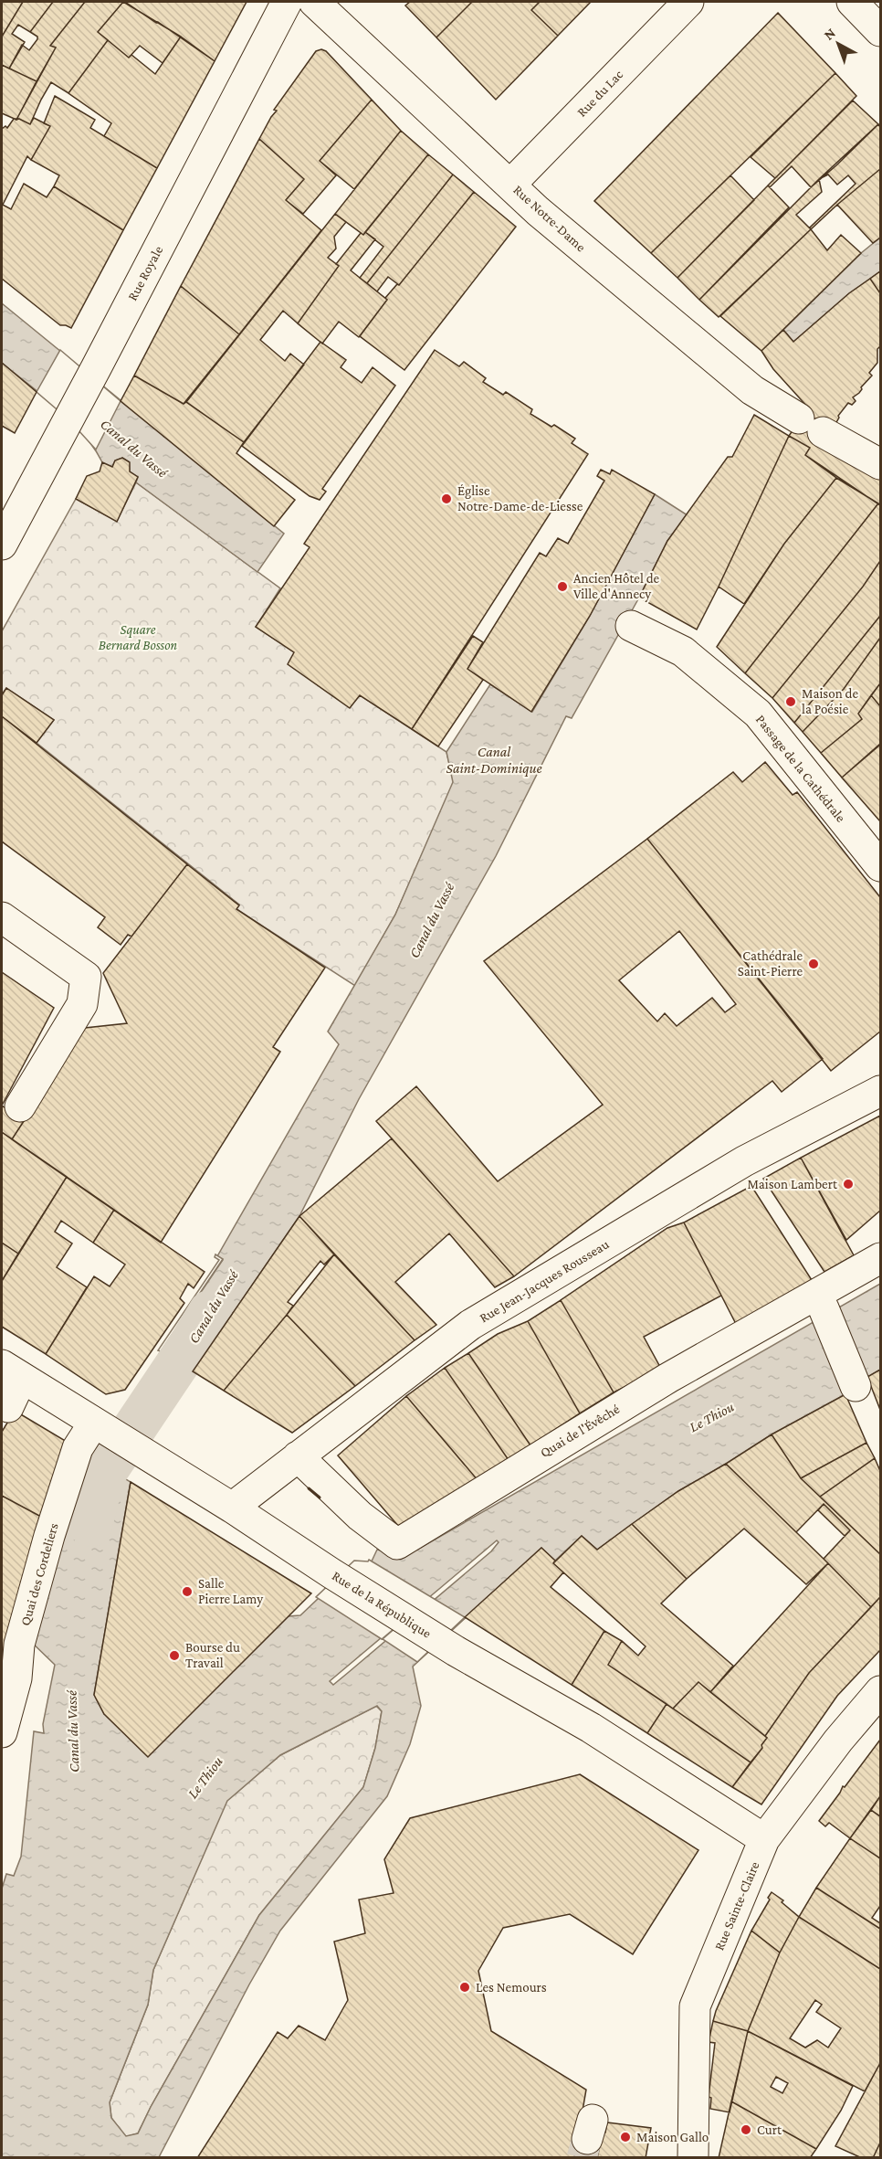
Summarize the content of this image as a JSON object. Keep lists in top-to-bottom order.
{
  "streets": {
    "street": [
      "Rue du Lac",
      "Rue Notre-Dame",
      "Rue Royale",
      "Passage de la Cathédrale",
      "Rue Jean-Jacques Rousseau",
      "Quai de l'Évêché",
      "Quai des Cordeliers",
      "Rue de la République",
      "Rue Sainte-Claire"
    ]
  },
  "crossings": [
    ["Rue du Lac", "Rue Notre-Dame"],
    ["Rue Jean-Jacques Rousseau", "Quai de l'Évêché"],
    ["Rue Jean-Jacques Rousseau", "Rue de la République"],
    ["Quai des Cordeliers", "Rue de la République"],
    ["Rue de la République", "Rue Sainte-Claire"]
  ],
  "water": ["Canal du Vassé", "Canal Saint-Dominique", "Le Thiou"],
  "parks": ["Square Bernard Bosson"],
  "places": [
    "Église Notre-Dame-de-Liesse",
    "Ancien Hôtel de Ville d'Annecy",
    "Maison de la Poésie",
    "Cathédrale Saint-Pierre",
    "Maison Lambert",
    "Salle Pierre Lamy",
    "Bourse du Travail",
    "Les Nemours",
    "Curt",
    "Maison Gallo"
  ],
  "north": "top left"
}
